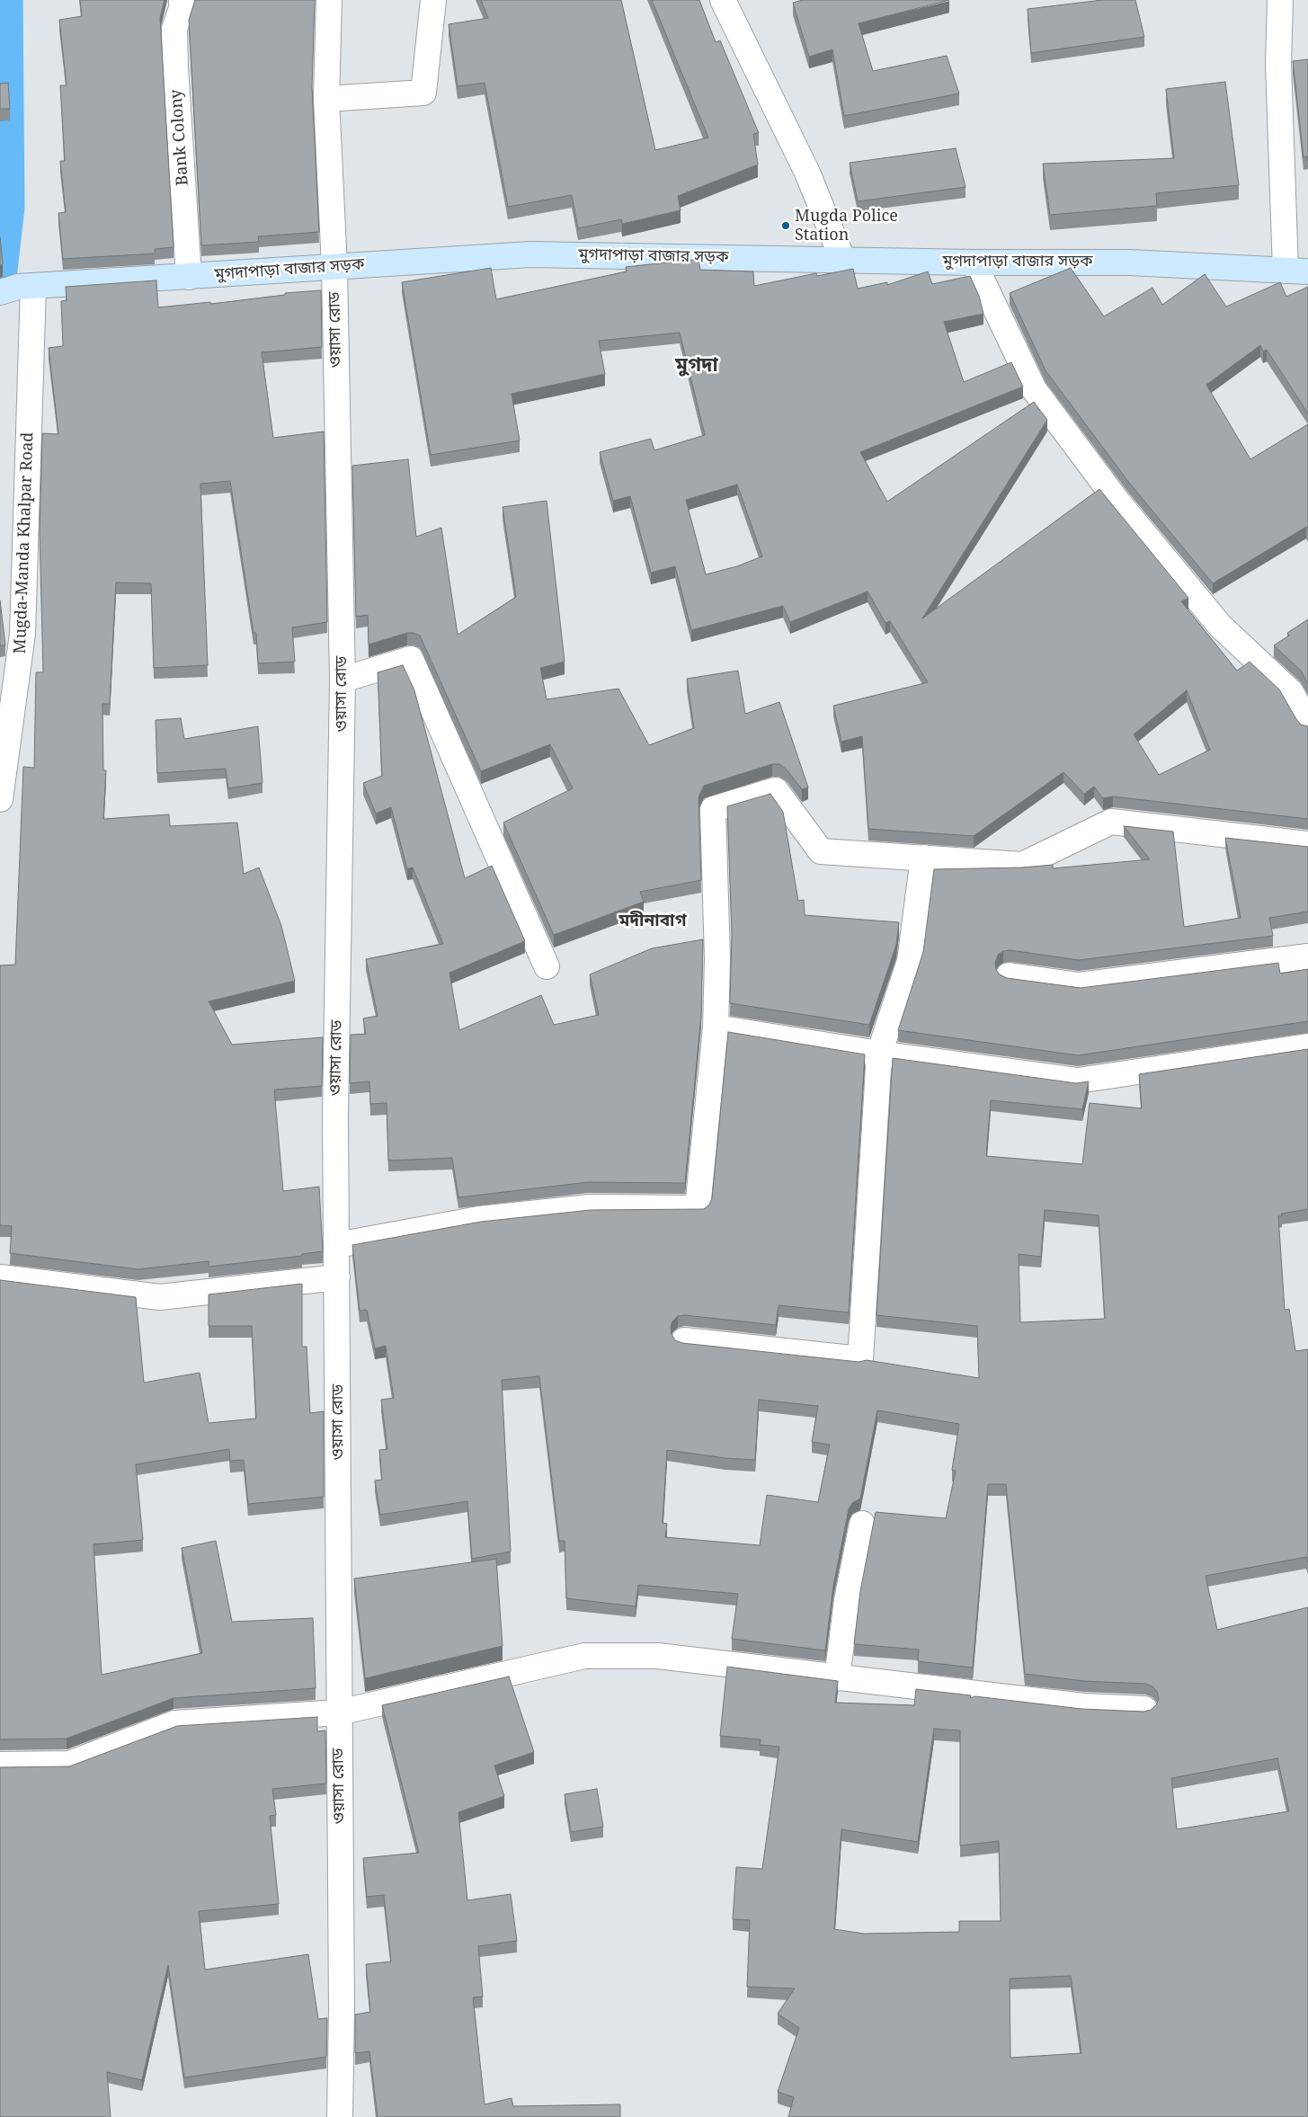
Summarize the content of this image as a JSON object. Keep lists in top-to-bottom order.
{
  "streets": {
    "street": [
      "Bank Colony",
      "মুগদাপাড়া বাজার সড়ক",
      "ওয়াসা রোড",
      "Mugda-Manda Khalpar Road"
    ]
  },
  "crossings": [
    ["Bank Colony", "মুগদাপাড়া বাজার সড়ক"],
    ["মুগদাপাড়া বাজার সড়ক", "ওয়াসা রোড"],
    ["মুগদাপাড়া বাজার সড়ক", "Mugda-Manda Khalpar Road"]
  ],
  "districts": ["মুগদা", "মদীনাবাগ"],
  "places": ["Mugda Police Station"]
}
